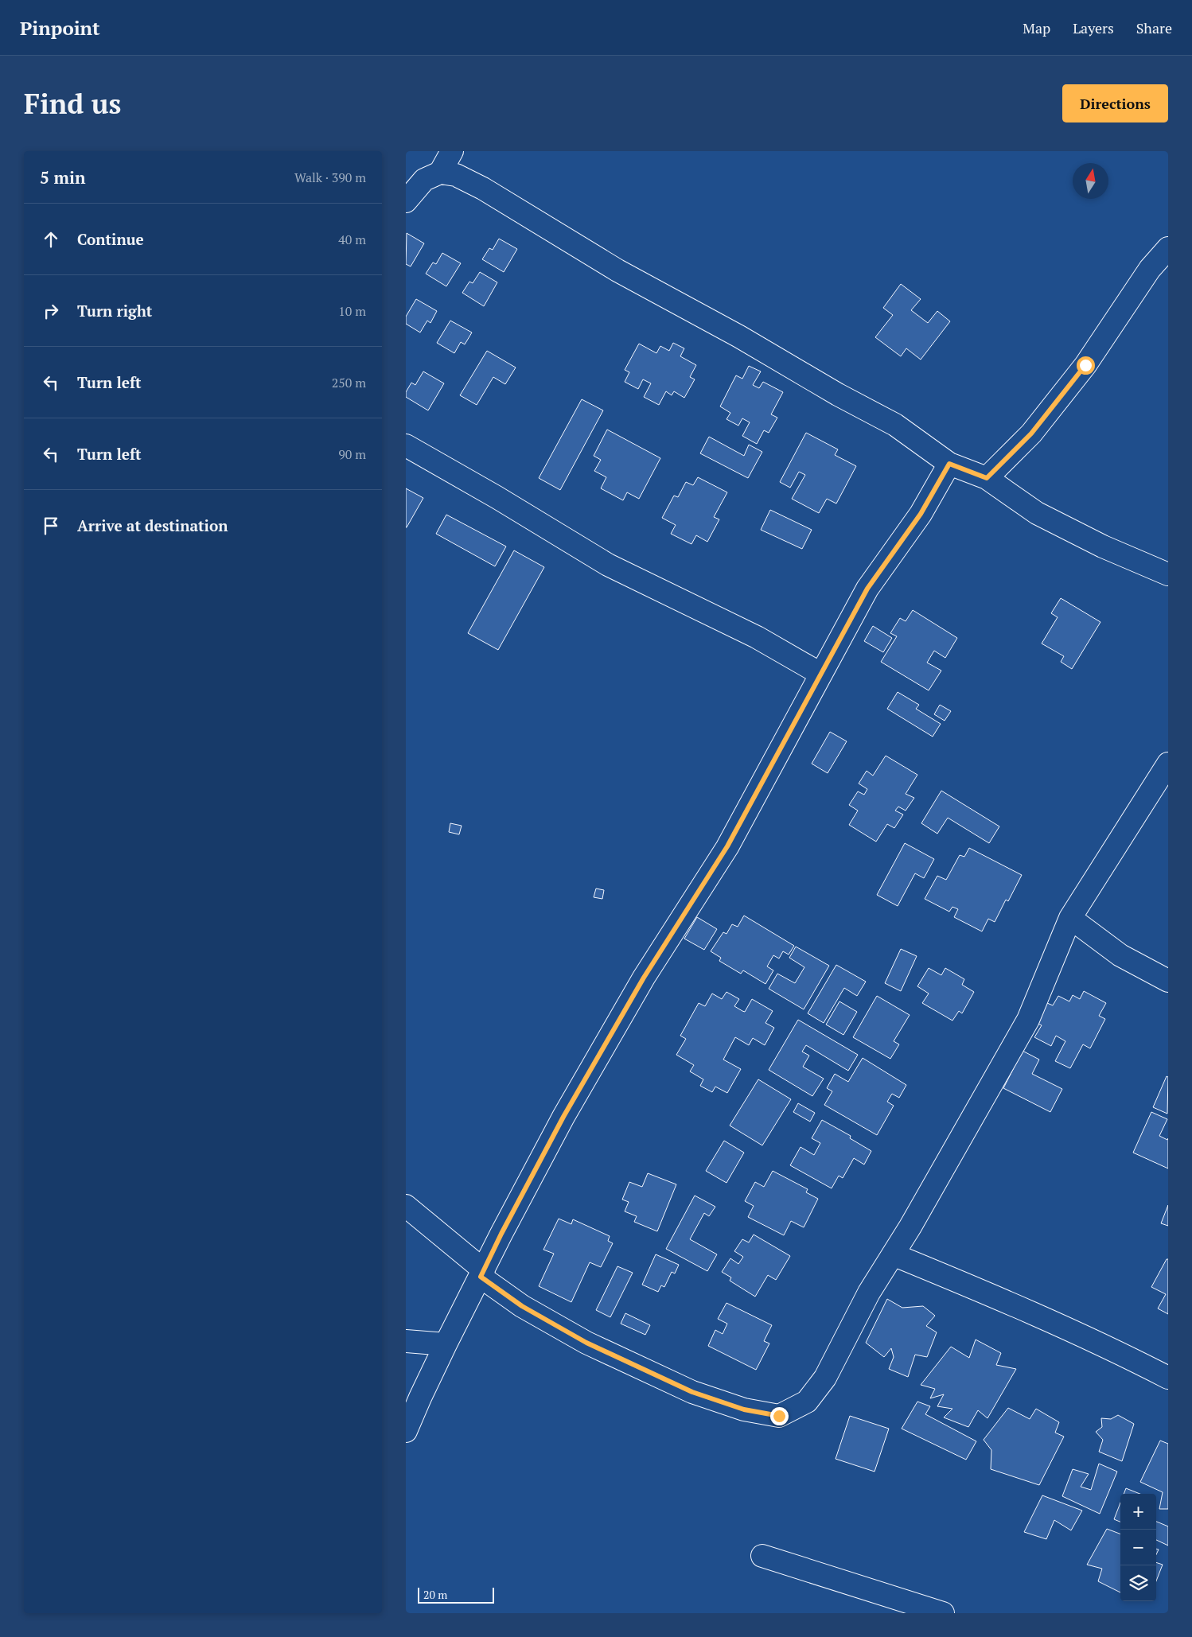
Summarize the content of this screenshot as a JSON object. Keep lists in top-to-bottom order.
{
  "scale_bar": "20 m",
  "north": "top",
  "page": {
    "header": "Pinpoint",
    "nav": ["Map", "Layers", "Share"],
    "buttons": "Directions",
    "title": "Find us",
    "heading": ["5 min", "Walk · 390 m"],
    "list": [
      ["Continue", "40 m"],
      ["Turn right", "10 m"],
      ["Turn left", "250 m"],
      ["Turn left", "90 m"],
      "Arrive at destination"
    ],
    "map_buttons": ["+", "−"],
    "scale": "20 m"
  }
}
